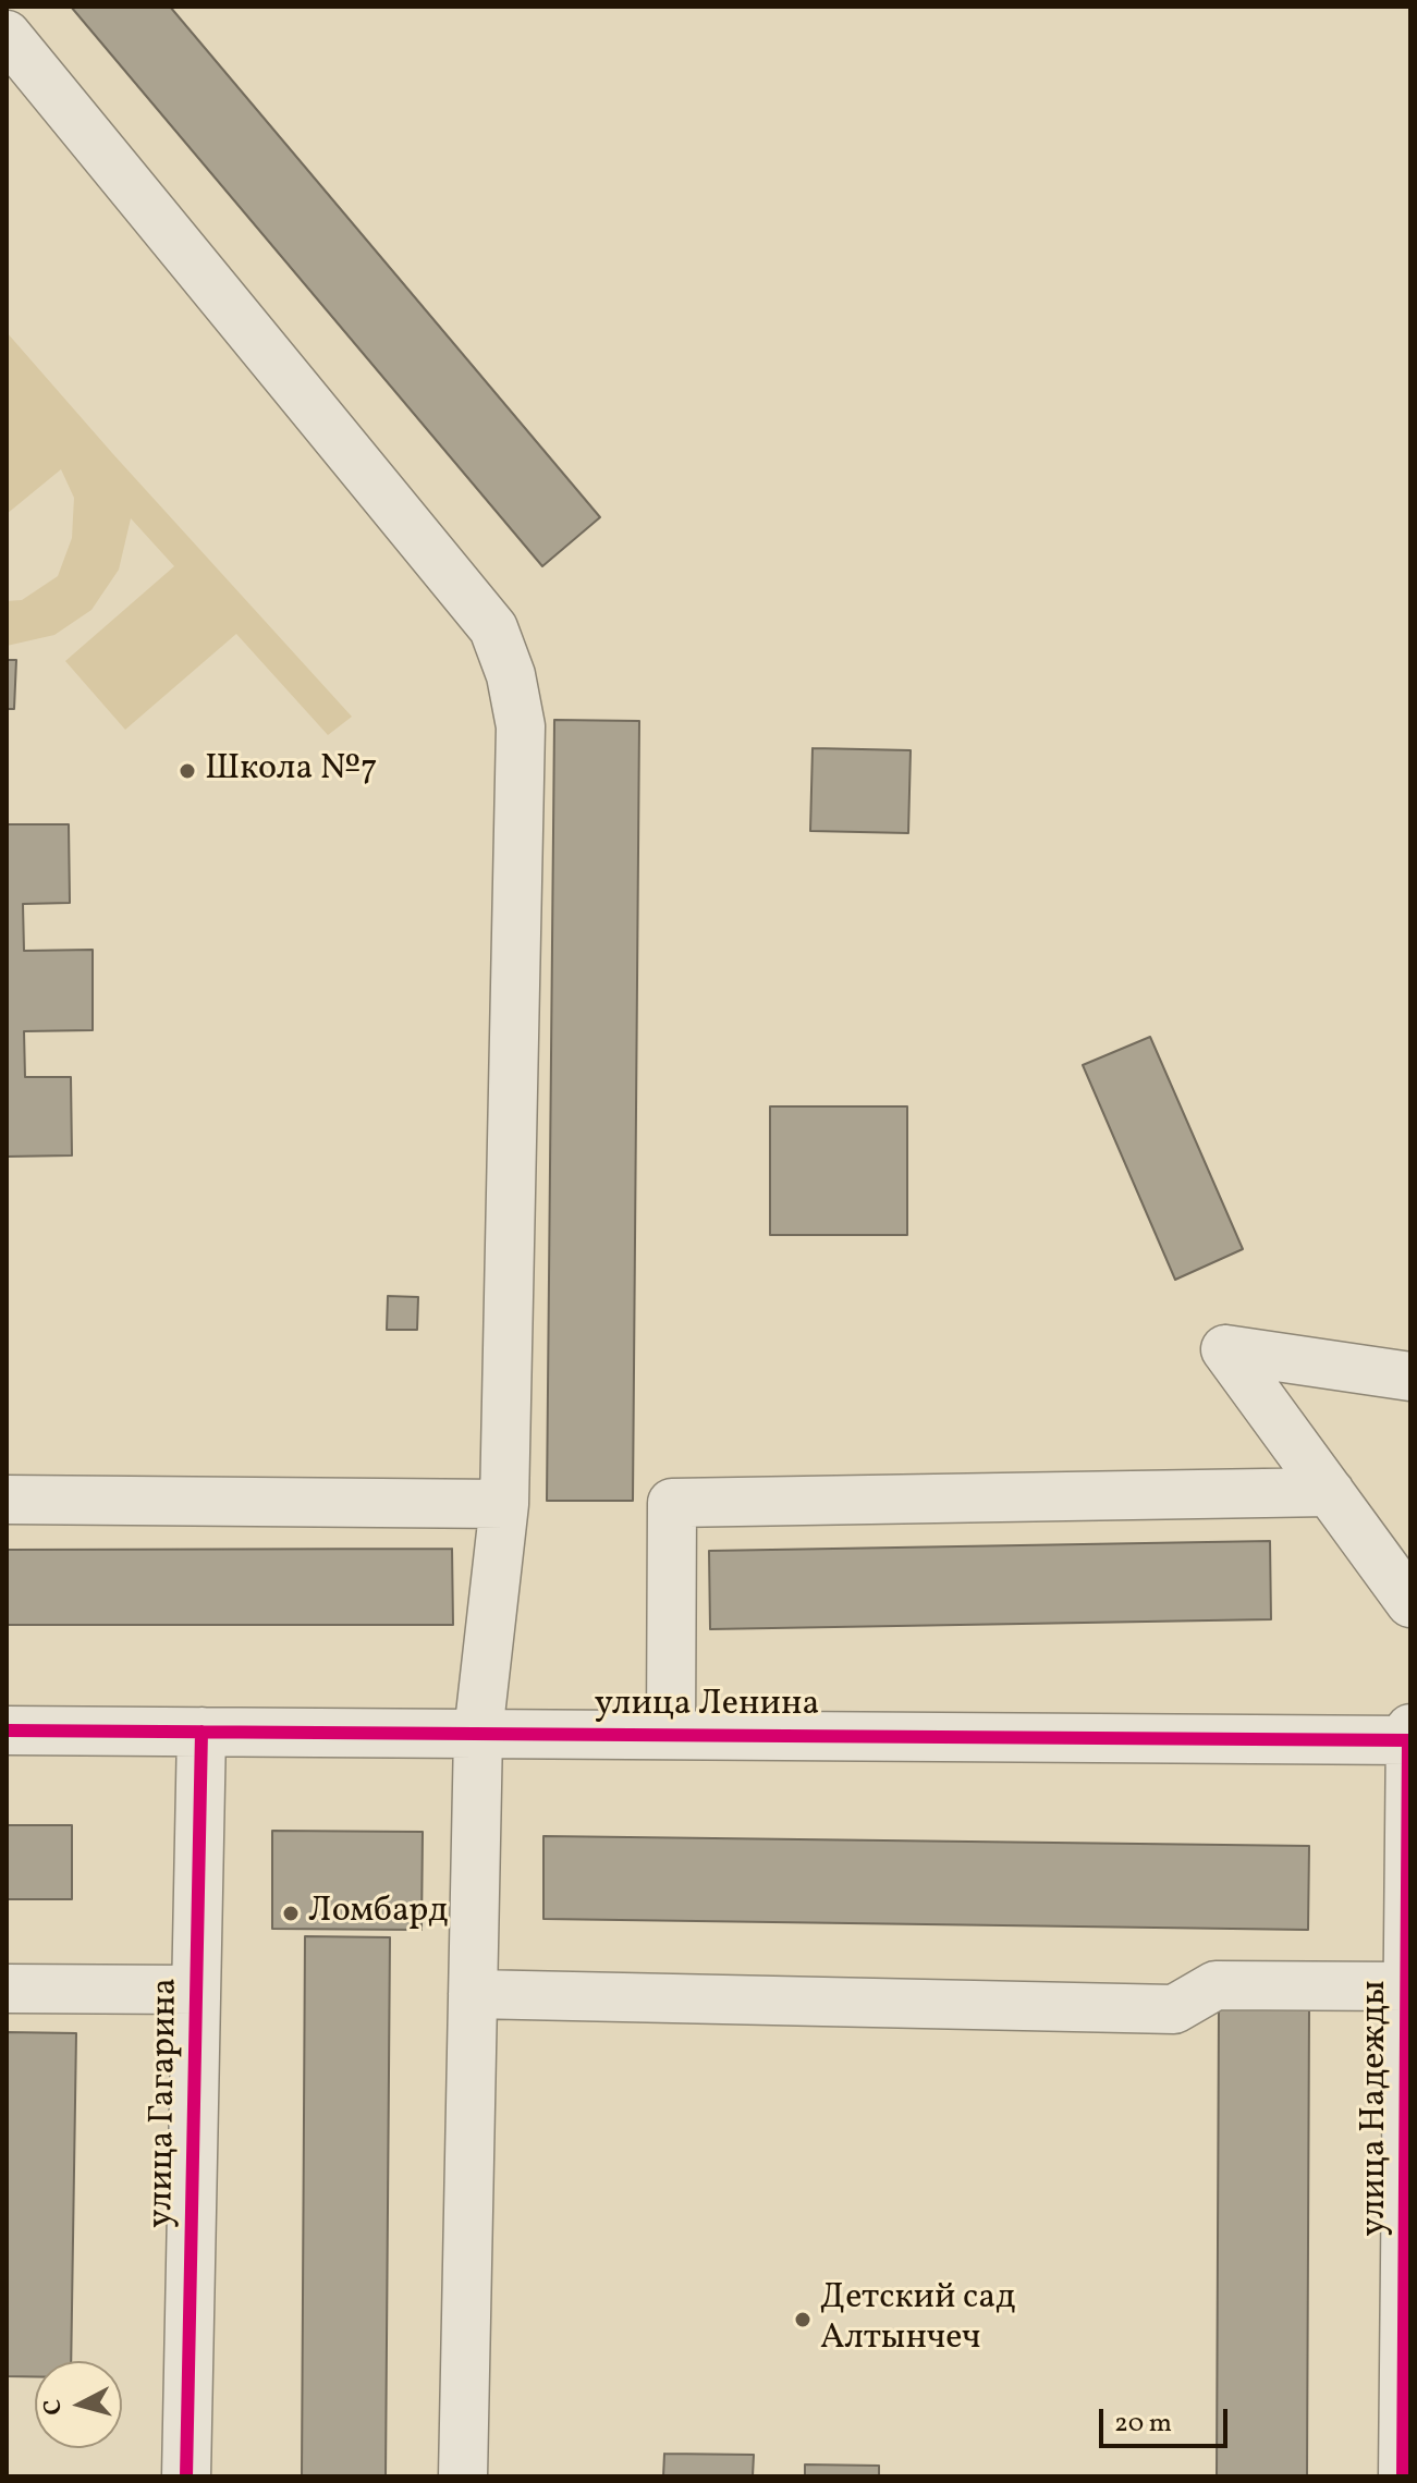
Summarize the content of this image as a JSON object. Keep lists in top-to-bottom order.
{
  "streets": {
    "street": ["улица Ленина", "улица Гагарина", "улица Надежды"]
  },
  "crossings": [
    ["улица Ленина", "улица Гагарина"],
    ["улица Ленина", "улица Надежды"]
  ],
  "places": ["Школа №7", "Ломбард", "Детский сад Алтынчеч"],
  "scale_bar": "20 m",
  "north": "left"
}
